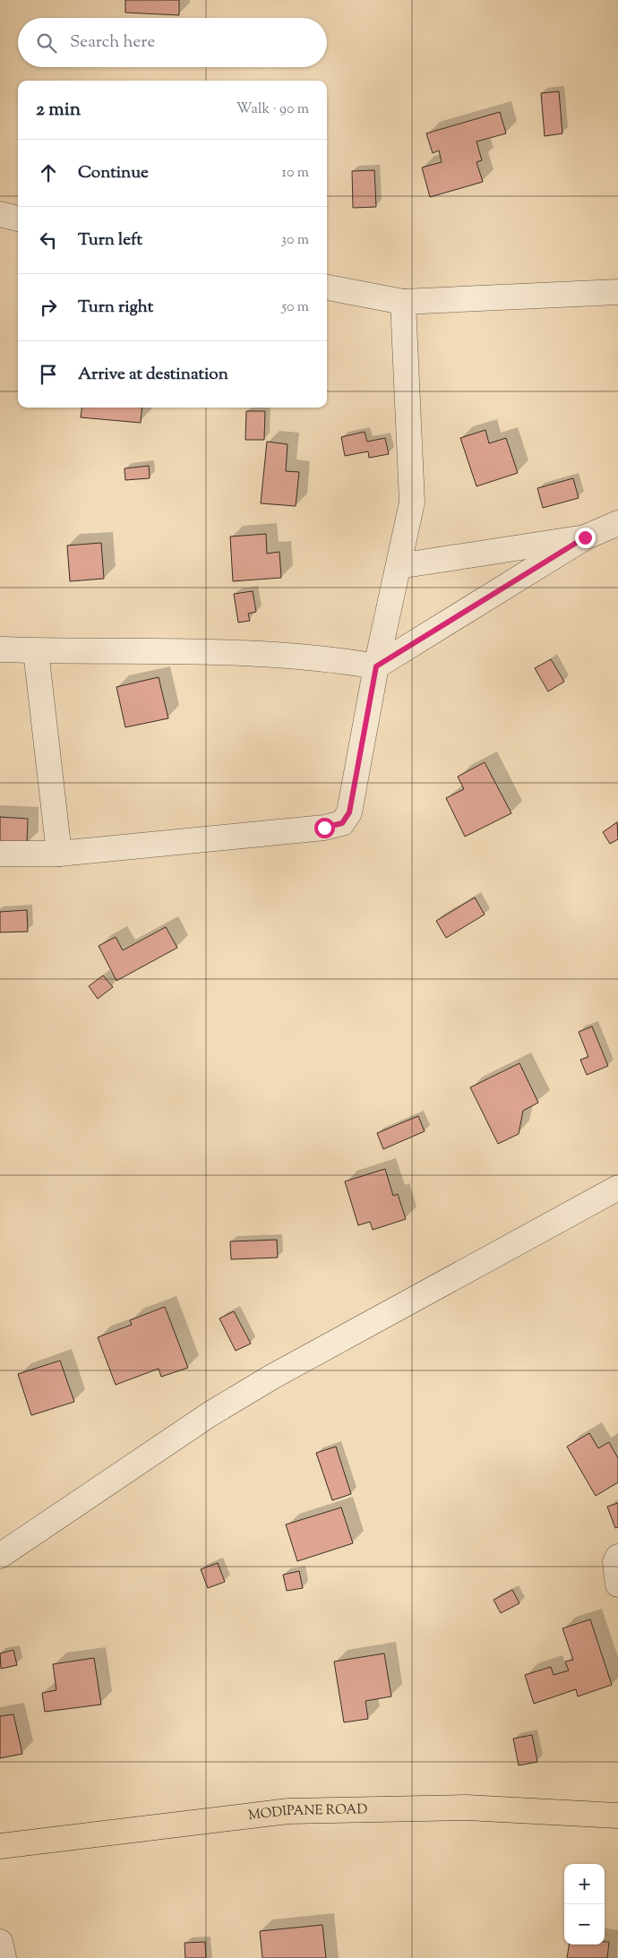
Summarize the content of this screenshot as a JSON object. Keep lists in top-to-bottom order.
{
  "streets": {
    "main road": ["MODIPANE ROAD"]
  },
  "page": {
    "search": "Search here",
    "heading": ["2 min", "Walk · 90 m"],
    "list": [
      ["Continue", "10 m"],
      ["Turn left", "30 m"],
      ["Turn right", "50 m"],
      "Arrive at destination"
    ],
    "map_buttons": ["+", "−"]
  }
}
